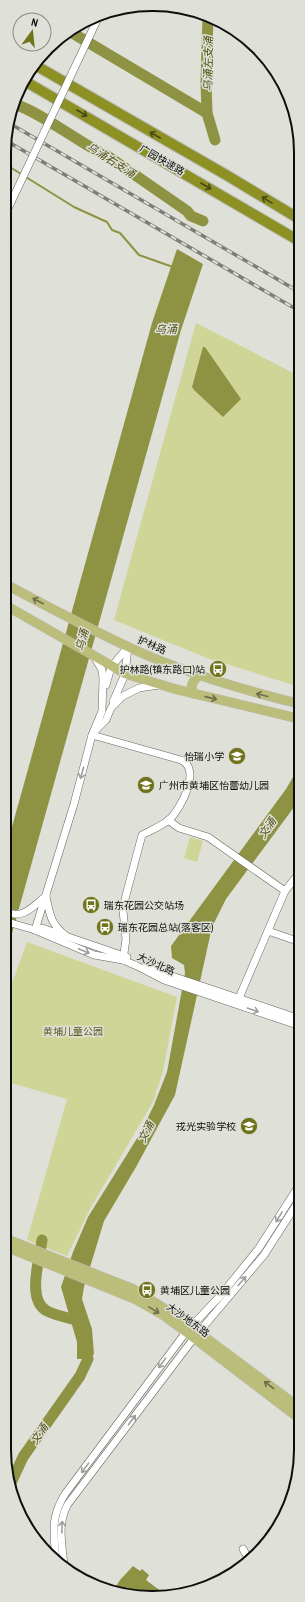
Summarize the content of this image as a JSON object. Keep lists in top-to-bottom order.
{
  "streets": {
    "highway": ["广园快速路"],
    "main road": ["护林路", "大沙地东路"],
    "street": ["大沙北路"]
  },
  "water": [
    "乌涌左支涌",
    "乌涌右支涌",
    "乌涌",
    "文涌"
  ],
  "parks": ["黄埔儿童公园"],
  "places": {
    "bus stop": [
      "护林路(镇东路口)站",
      "瑞东花园公交站场",
      "瑞东花园总站(落客区)",
      "黄埔区儿童公园"
    ],
    "school or university": ["怡瑞小学", "广州市黄埔区怡蕾幼儿园", "戎光实验学校"]
  },
  "north": "top"
}
